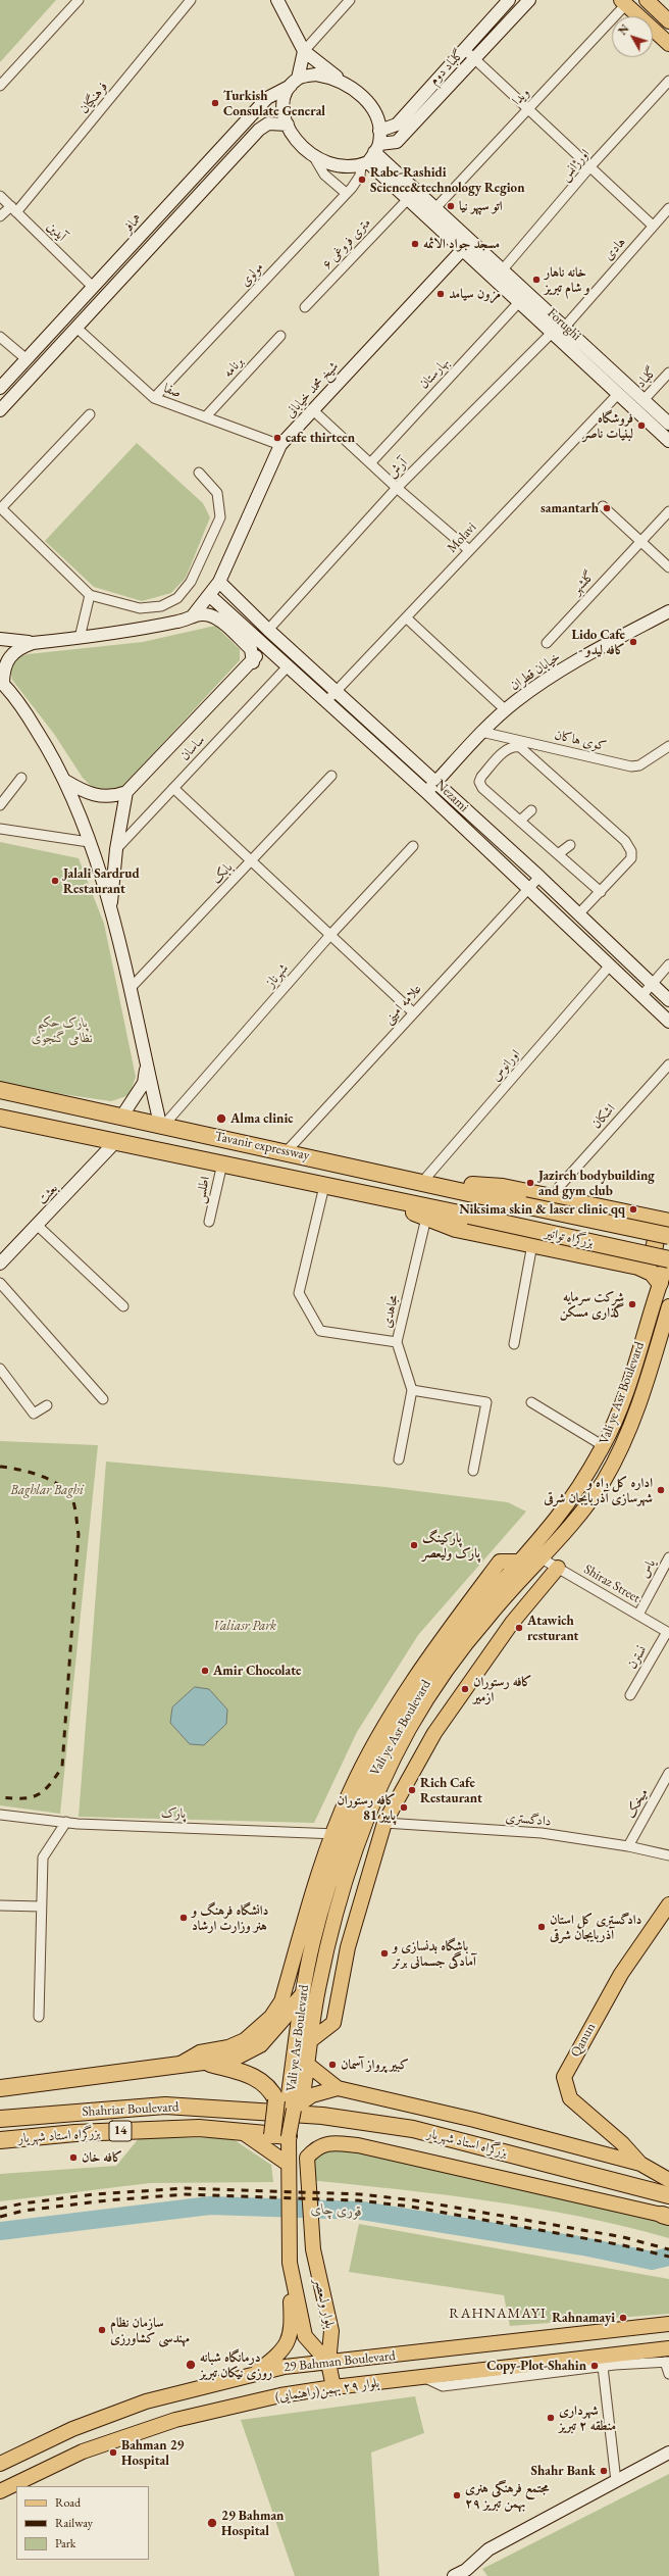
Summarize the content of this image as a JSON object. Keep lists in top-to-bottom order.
{
  "streets": {
    "highway": [
      "Tavanir expressway",
      "بزرگراه توانیر",
      "14",
      "بزرگراه استاد شهریار"
    ],
    "main road": [
      "گلباد دوم",
      "همافر",
      "Forughi",
      "شیخ محمد خیابانی",
      "خیابان قطران",
      "Nezami",
      "بعثت",
      "Vali ye Asr Boulevard",
      "Qanun",
      "بلوار ولىعصر",
      "29 Bahman Boulevard",
      "بلوار ٢٩ بهمن(راهنمایی)"
    ],
    "street": [
      "ویدا",
      "فرهنگیان",
      "اورژانس",
      "آیدین",
      "۶ متری فروغی",
      "هادی",
      "مولوی",
      "برنامه",
      "بهارستان",
      "گلباد",
      "صفا",
      "آرش",
      "Molavi",
      "گلشهر",
      "کوی هاکان",
      "ساسان",
      "بابک",
      "شهرناز",
      "علامه امینی",
      "اورانوس",
      "اشکان",
      "اطلس",
      "مجاهدی",
      "یاس",
      "Shiraz Street",
      "نسترن",
      "میخک",
      "پارک",
      "دادگستری"
    ]
  },
  "crossings": [
    ["گلباد دوم", "همافر"],
    ["گلباد دوم", "مولوی"],
    ["گلباد دوم", "Forughi"],
    ["ویدا", "Forughi"],
    ["فرهنگیان", "آیدین"],
    ["اورژانس", "Forughi"],
    ["همافر", "آیدین"],
    ["همافر", "مولوی"],
    ["همافر", "Forughi"],
    ["۶ متری فروغی", "Forughi"],
    ["هادی", "Forughi"],
    ["مولوی", "Forughi"],
    ["مولوی", "صفا"],
    ["Forughi", "بهارستان"],
    ["Forughi", "گلباد"],
    ["Forughi", "شیخ محمد خیابانی"],
    ["Forughi", "آرش"],
    ["Forughi", "Molavi"],
    ["برنامه", "صفا"],
    ["شیخ محمد خیابانی", "صفا"],
    ["شیخ محمد خیابانی", "Nezami"],
    ["آرش", "Nezami"],
    ["Molavi", "Nezami"],
    ["خیابان قطران", "کوی هاکان"],
    ["خیابان قطران", "Nezami"],
    ["ساسان", "Nezami"],
    ["Nezami", "علامه امینی"],
    ["Nezami", "اورانوس"],
    ["شهرناز", "Tavanir expressway"],
    ["علامه امینی", "Tavanir expressway"],
    ["اورانوس", "Tavanir expressway"],
    ["Tavanir expressway", "اطلس"],
    ["Tavanir expressway", "بعثت"],
    ["Tavanir expressway", "بزرگراه توانیر"],
    ["بزرگراه توانیر", "Vali ye Asr Boulevard"],
    ["Vali ye Asr Boulevard", "Shiraz Street"],
    ["Vali ye Asr Boulevard", "پارک"],
    ["Vali ye Asr Boulevard", "بلوار ولىعصر"],
    ["یاس", "Shiraz Street"],
    ["Shiraz Street", "نسترن"],
    ["میخک", "دادگستری"],
    ["بزرگراه استاد شهریار", "بلوار ولىعصر"],
    ["بلوار ولىعصر", "29 Bahman Boulevard"]
  ],
  "districts": ["RAHNAMAYI"],
  "water": ["قوری چای"],
  "parks": ["پارک حکیم نظامی گنجوی", "Baghlar Baghi", "Valiasr Park"],
  "places": [
    "Turkish Consulate General",
    "Rabe-Rashidi Science&technology Region",
    "اتو سپهر نیا",
    "مسجد جواد الائمه",
    "خانه ناهار و شام تبریز",
    "مزون سیامد",
    "فروشگاه لبنیات ناصر",
    "cafe thirteen",
    "samantarh",
    "Lido Cafe - کافه لیدو",
    "Jalali Sardrud Restaurant",
    "Alma clinic",
    "Jazireh bodybuilding and gym club",
    "Niksima skin & laser clinic qq",
    "شرکت سرمایه گذاری مسکن",
    "اداره کل راه و شهرسازی آذربایجان شرقی",
    "پارکینگ پارک ولیعصر",
    "Atawich resturant",
    "Amir Chocolate",
    "کافه رستوران ازمیر",
    "Rich Cafe Restaurant",
    "کافه رستوران پاییز 81",
    "دانشگاه فرهنگ و هنر وزارت ارشاد",
    "دادگستری کل استان آذربایجان شرقی",
    "باشگاه بدنسازی و آمادگی جسمانی برتر",
    "کبیر پرواز آسمان",
    "کافه خان",
    "Rahnamayi",
    "سازمان نظام مهندسی کشاورزی",
    "درمانگاه شبانه روزی نیکان تبریز",
    "Copy-Plot-Shahin",
    "شهرداری منطقه ۲ تبریز",
    "Bahman 29 Hospital",
    "Shahr Bank",
    "مجتمع فرهنگی هنری ۲۹ بهمن تبریز",
    "29 Bahman Hospital"
  ],
  "legend": ["Road", "Railway", "Park"],
  "north": "top left"
}
